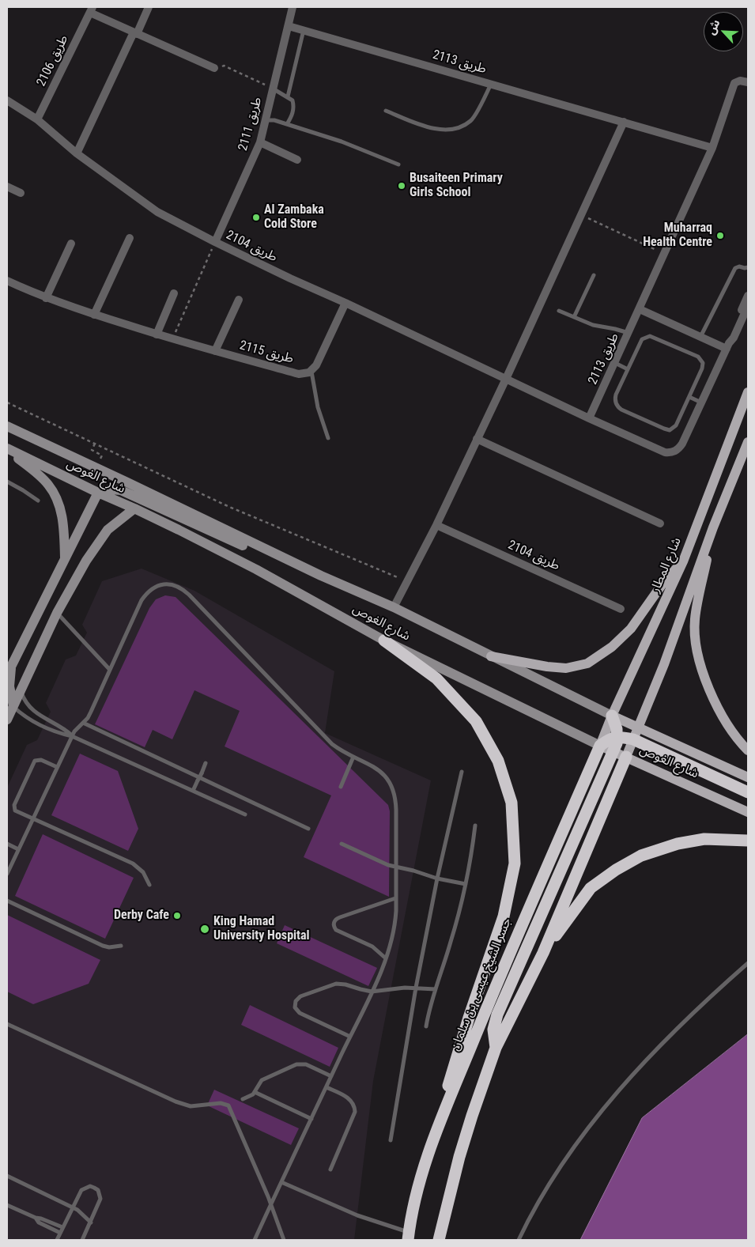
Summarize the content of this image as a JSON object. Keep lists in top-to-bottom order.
{
  "streets": {
    "highway": ["جسر الشيخ عيسى بن سلمان"],
    "main road": ["شارع الغوص", "شارع المطار"],
    "street": [
      "طريق 2106",
      "طريق 2113",
      "طريق 2111",
      "طريق 2104",
      "طريق 2115"
    ]
  },
  "crossings": [
    ["طريق 2106", "طريق 2104"],
    ["طريق 2113", "طريق 2111"],
    ["طريق 2113", "طريق 2104"],
    ["طريق 2111", "طريق 2104"],
    ["شارع الغوص", "شارع المطار"],
    ["شارع الغوص", "جسر الشيخ عيسى بن سلمان"],
    ["شارع المطار", "جسر الشيخ عيسى بن سلمان"]
  ],
  "places": [
    "Busaiteen Primary Girls School",
    "Al Zambaka Cold Store",
    "Muharraq Health Centre",
    "Derby Cafe",
    "King Hamad University Hospital"
  ],
  "north": "top left"
}
